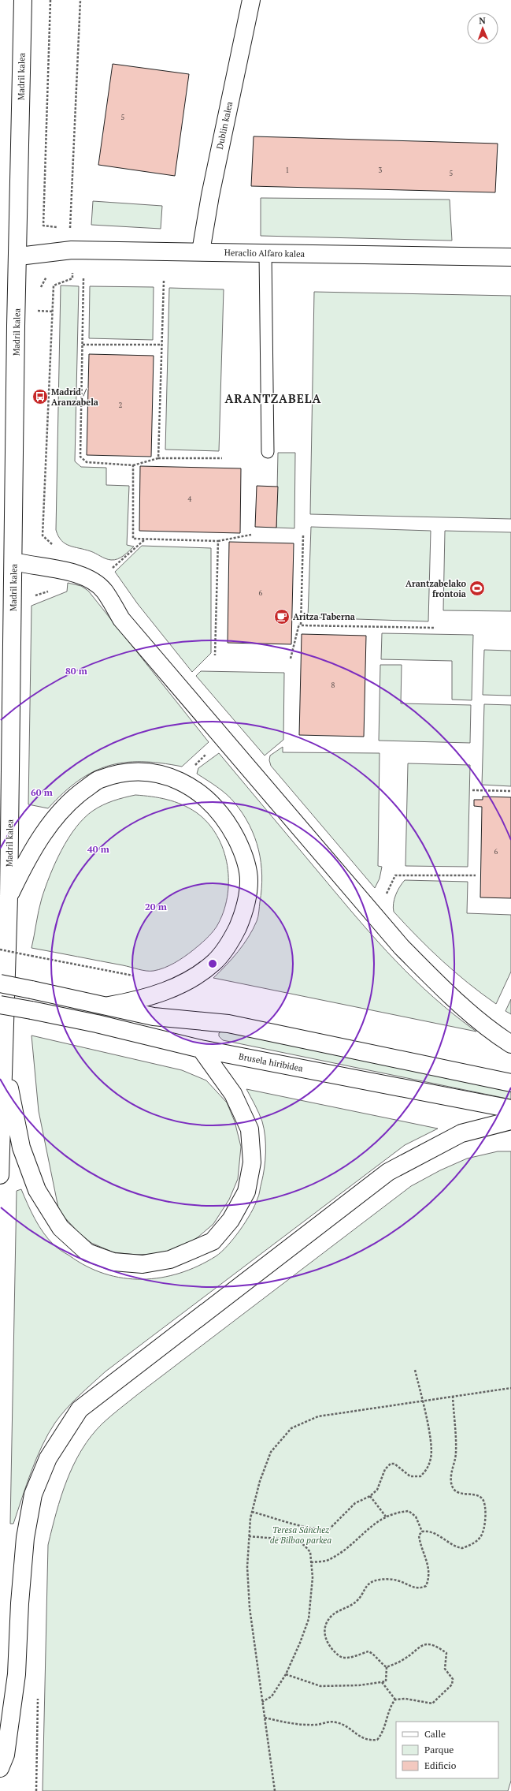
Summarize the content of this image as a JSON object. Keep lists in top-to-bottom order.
{
  "streets": {
    "main road": [
      "Madril kalea",
      "Dublin kalea",
      "Heraclio Alfaro kalea",
      "Brusela hiribidea"
    ]
  },
  "crossings": [
    ["Madril kalea", "Heraclio Alfaro kalea"],
    ["Dublin kalea", "Heraclio Alfaro kalea"]
  ],
  "districts": ["ARANTZABELA"],
  "parks": ["Teresa Sánchez de Bilbao parkea"],
  "places": {
    "bus stop": ["Madrid / Aranzabela"],
    "sports": ["Arantzabelako frontoia"],
    "cafe": ["Aritza Taberna"]
  },
  "house_numbers": [
    "5",
    "1",
    "3",
    "5",
    "2",
    "4",
    "6",
    "8",
    "6"
  ],
  "legend": ["Calle", "Parque", "Edificio"],
  "north": "top",
  "rings": [
    "80 m",
    "60 m",
    "40 m",
    "20 m"
  ]
}
